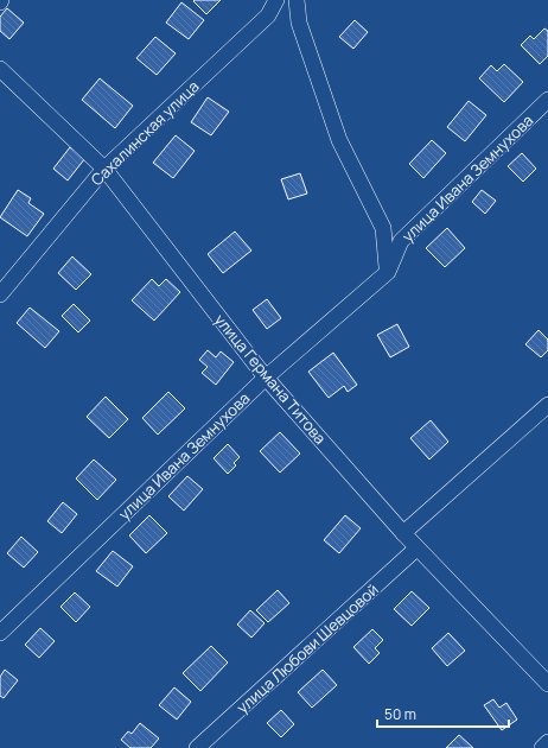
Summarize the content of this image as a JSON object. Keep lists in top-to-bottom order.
{
  "streets": {
    "street": [
      "Сахалинская улица",
      "улица Ивана Земнухова",
      "улица Германа Титова",
      "улица Любови Шевцовой"
    ]
  },
  "crossings": [
    ["Сахалинская улица", "улица Германа Титова"],
    ["улица Ивана Земнухова", "улица Германа Титова"],
    ["улица Германа Титова", "улица Любови Шевцовой"]
  ],
  "scale_bar": "50 m"
}
